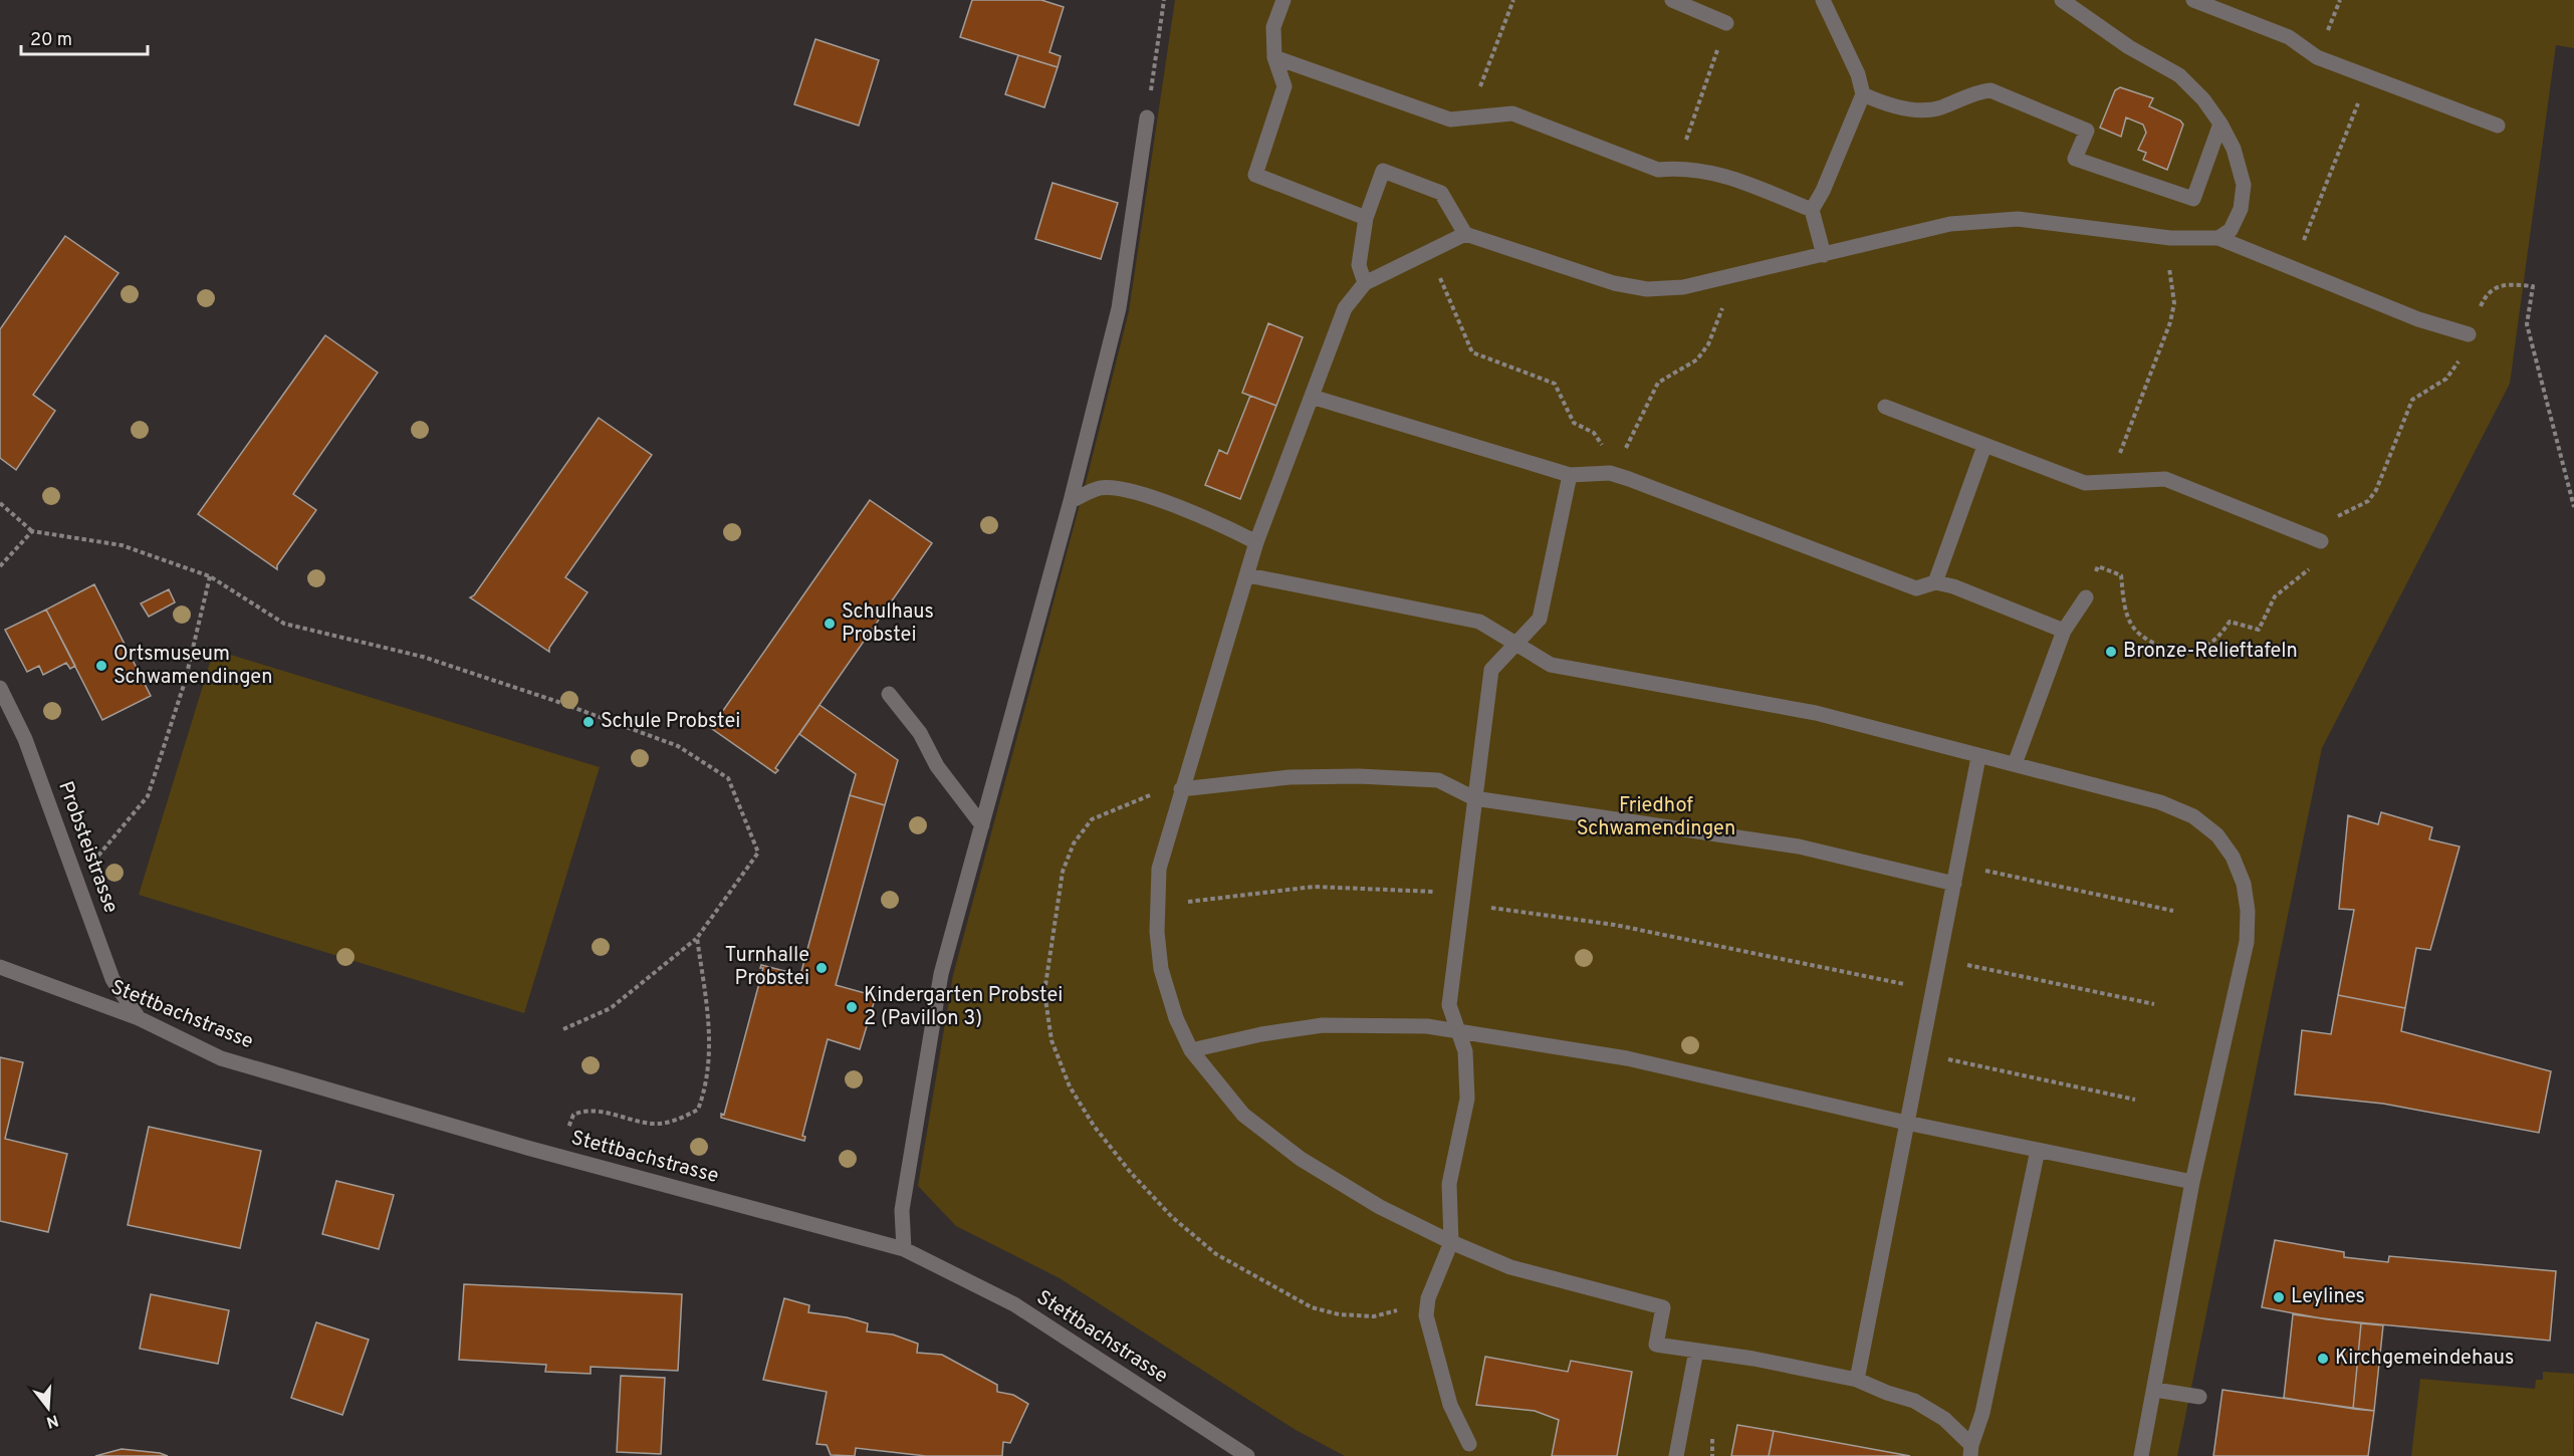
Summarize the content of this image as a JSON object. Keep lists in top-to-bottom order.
{
  "streets": {
    "street": ["Probsteistrasse", "Stettbachstrasse"]
  },
  "crossings": [
    ["Probsteistrasse", "Stettbachstrasse"]
  ],
  "parks": ["Friedhof Schwamendingen"],
  "places": [
    "Schulhaus Probstei",
    "Bronze-Relieftafeln",
    "Ortsmuseum Schwamendingen",
    "Schule Probstei",
    "Turnhalle Probstei",
    "Kindergarten Probstei 2 (Pavillon 3)",
    "Leylines",
    "Kirchgemeindehaus"
  ],
  "scale_bar": "20 m",
  "north": "bottom"
}
